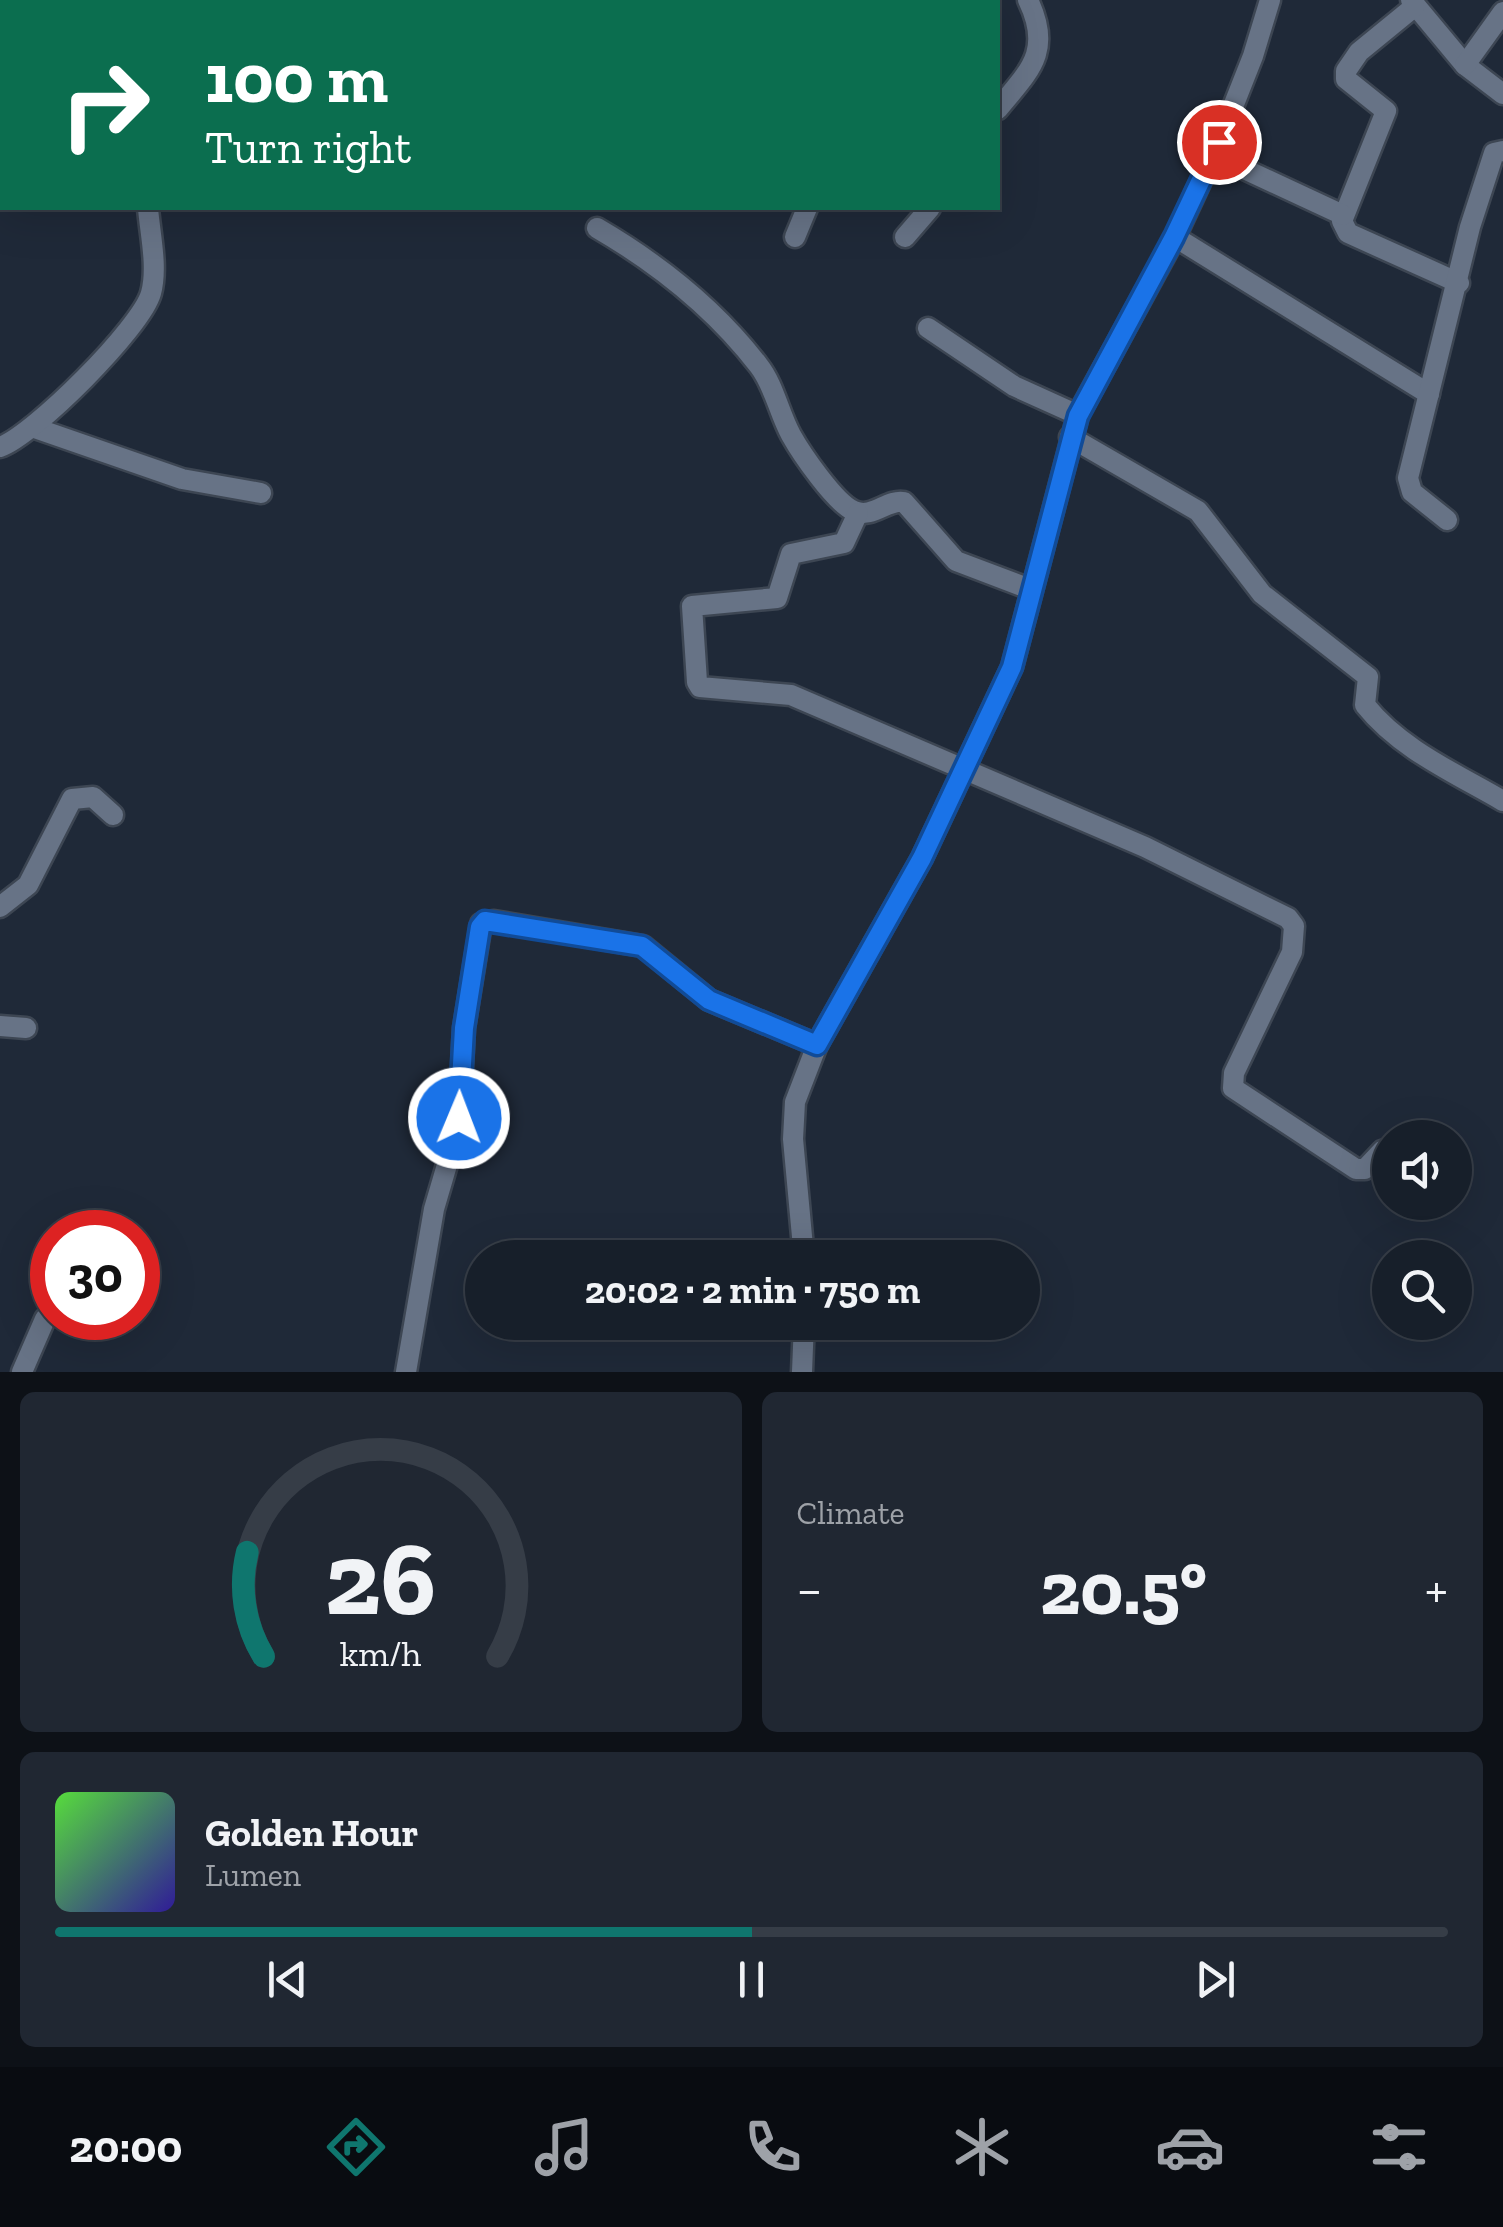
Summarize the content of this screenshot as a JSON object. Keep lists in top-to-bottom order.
{
  "page": {
    "turn": ["100 m", "Turn right"],
    "limit": "30",
    "trip": "20:02 · 2 min · 750 m",
    "tile": "Climate",
    "heat": ["−", "20.5°", "+"],
    "song": ["Golden Hour", "Lumen"],
    "tabs": "20:00",
    "gauge": ["26", "km/h"]
  }
}
